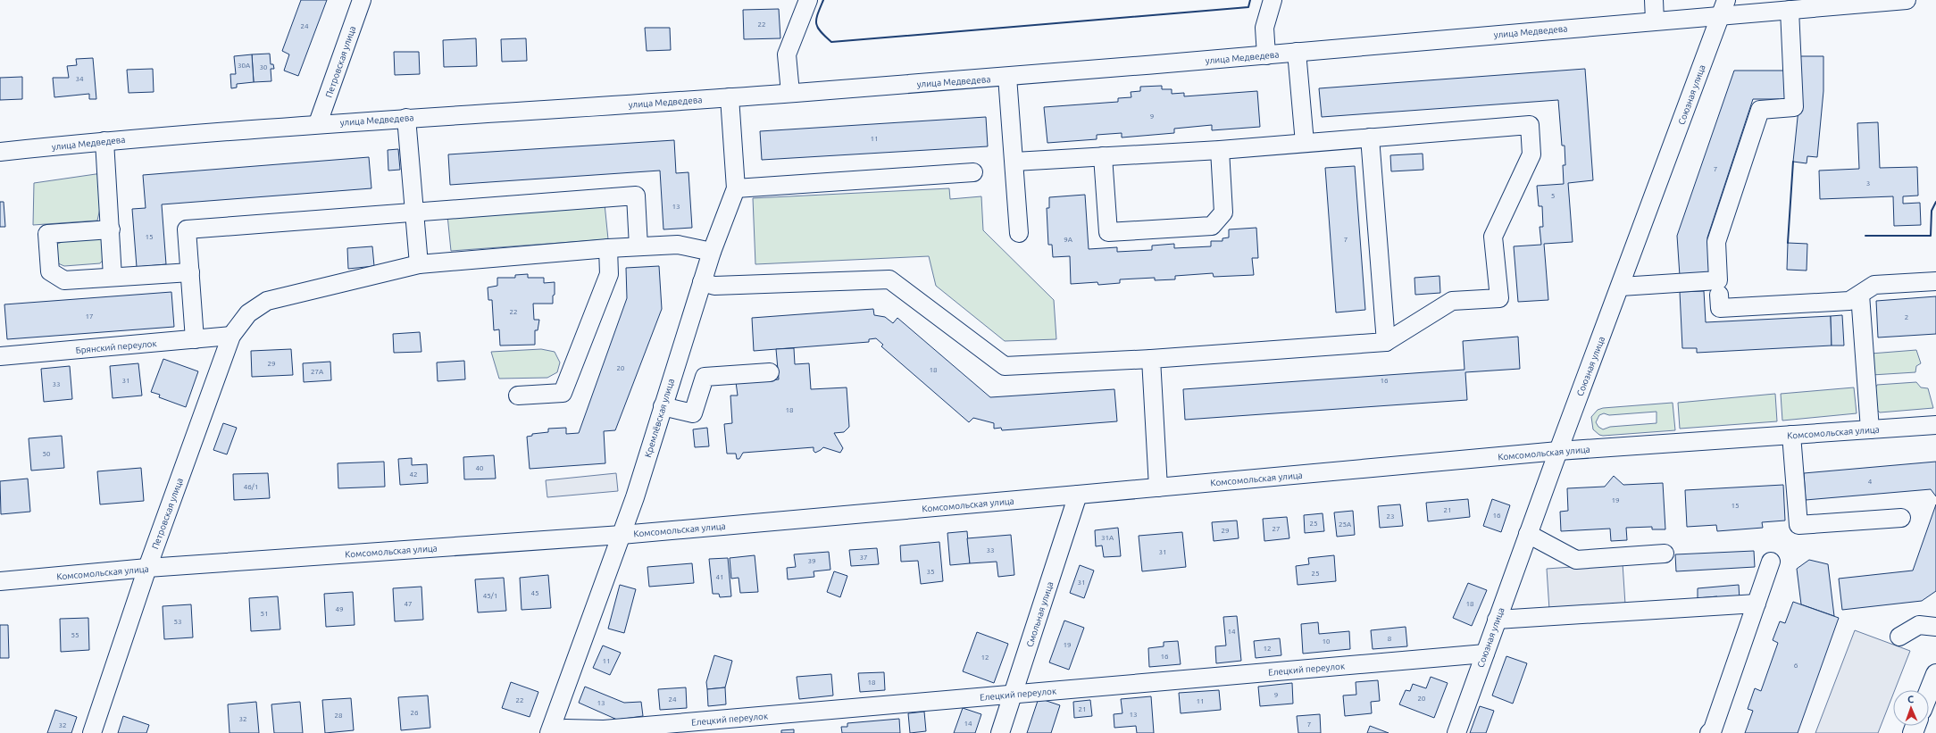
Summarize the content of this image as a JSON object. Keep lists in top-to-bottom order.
{
  "streets": {
    "street": [
      "улица Медведева",
      "Петровская улица",
      "Союзная улица",
      "Брянский переулок",
      "Кремлёвская улица",
      "Комсомольская улица",
      "Смольная улица",
      "Елецкий переулок"
    ]
  },
  "crossings": [
    ["улица Медведева", "Петровская улица"],
    ["улица Медведева", "Союзная улица"],
    ["улица Медведева", "Кремлёвская улица"],
    ["Петровская улица", "Брянский переулок"],
    ["Петровская улица", "Кремлёвская улица"],
    ["Петровская улица", "Комсомольская улица"],
    ["Союзная улица", "Комсомольская улица"],
    ["Союзная улица", "Елецкий переулок"],
    ["Кремлёвская улица", "Комсомольская улица"],
    ["Кремлёвская улица", "Елецкий переулок"],
    ["Комсомольская улица", "Смольная улица"],
    ["Смольная улица", "Елецкий переулок"]
  ],
  "house_numbers": [
    "22",
    "24",
    "30А",
    "30",
    "34",
    "9",
    "11",
    "7",
    "3",
    "5",
    "13",
    "15",
    "9А",
    "7",
    "22",
    "17",
    "2",
    "29",
    "20",
    "18",
    "27А",
    "31",
    "16",
    "33",
    "18",
    "50",
    "40",
    "42",
    "4",
    "46/1",
    "19",
    "15",
    "21",
    "16",
    "23",
    "25",
    "25А",
    "27",
    "29",
    "31А",
    "33",
    "31",
    "37",
    "39",
    "35",
    "25",
    "41",
    "31",
    "45",
    "45/1",
    "47",
    "18",
    "49",
    "51",
    "53",
    "14",
    "55",
    "8",
    "10",
    "19",
    "12",
    "16",
    "12",
    "11",
    "6",
    "18",
    "9",
    "20",
    "24",
    "22",
    "11",
    "13",
    "21",
    "26",
    "13",
    "28",
    "32",
    "14",
    "7",
    "32"
  ],
  "north": "top"
}
